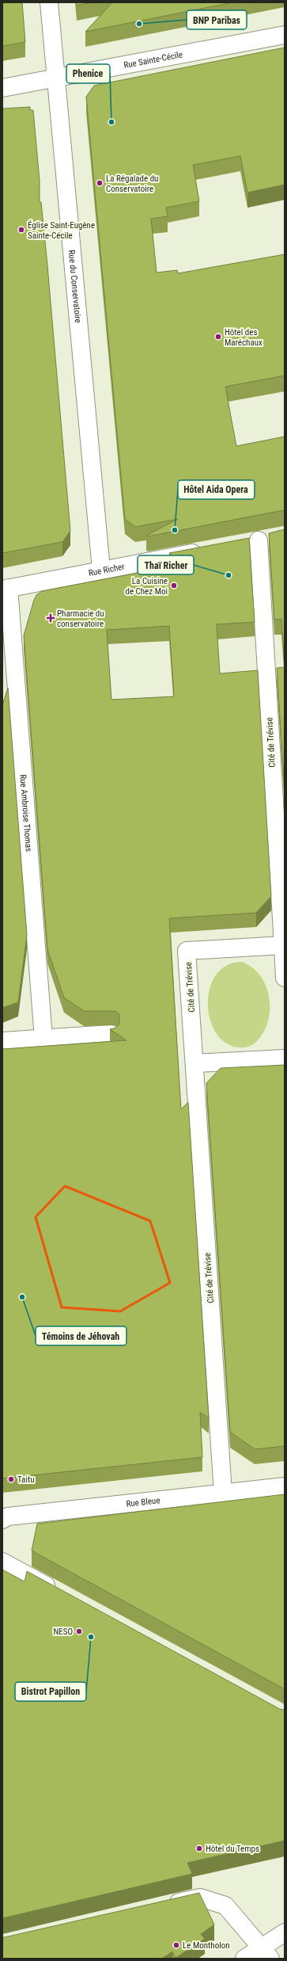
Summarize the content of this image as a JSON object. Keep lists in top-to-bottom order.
{
  "streets": {
    "street": [
      "Rue Sainte-Cécile",
      "Rue du Conservatoire",
      "Rue Richer",
      "Cité de Trévise",
      "Rue Ambroise Thomas",
      "Rue Bleue"
    ]
  },
  "crossings": [
    ["Rue Sainte-Cécile", "Rue du Conservatoire"],
    ["Rue du Conservatoire", "Rue Richer"],
    ["Rue Richer", "Rue Ambroise Thomas"],
    ["Cité de Trévise", "Rue Bleue"]
  ],
  "places": {
    "other": [
      "BNP Paribas",
      "Phenice",
      "La Régalade du Conservatoire",
      "Église Saint-Eugène Sainte-Cécile",
      "Hôtel des Maréchaux",
      "Hôtel Aida Opera",
      "Thaï Richer",
      "La Cuisine de Chez Moi",
      "Témoins de Jéhovah",
      "Taitu",
      "NESO",
      "Bistrot Papillon",
      "Hôtel du Temps",
      "Le Montholon"
    ],
    "health": ["Pharmacie du conservatoire"]
  }
}
